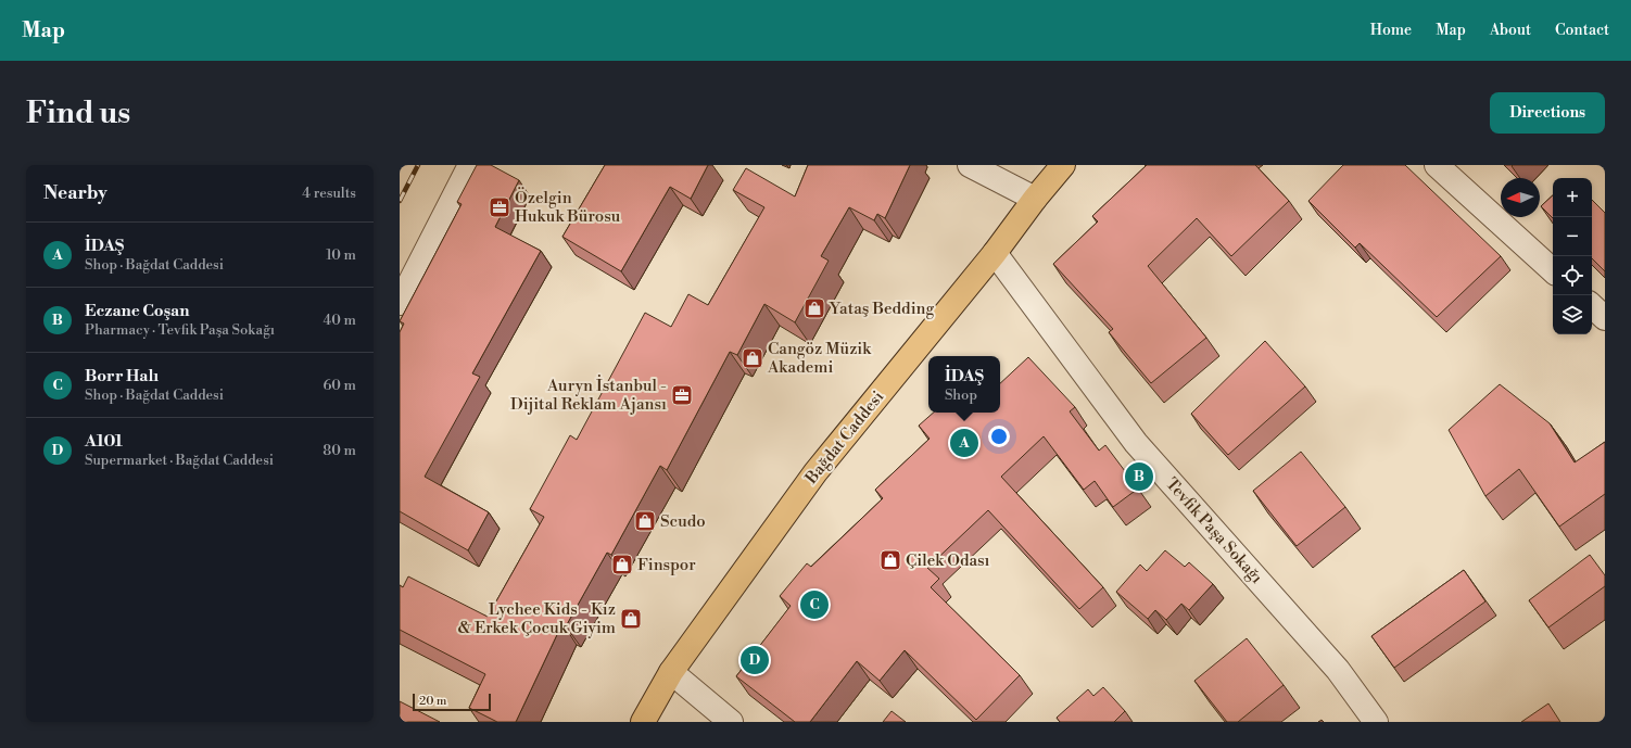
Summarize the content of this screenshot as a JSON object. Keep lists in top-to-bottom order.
{
  "streets": {
    "main road": ["Bağdat Caddesi"],
    "street": ["Tevfik Paşa Sokağı"]
  },
  "crossings": [
    ["Bağdat Caddesi", "Tevfik Paşa Sokağı"]
  ],
  "places": {
    "office": ["Özelgin Hukuk Bürosu", "Auryn İstanbul - Dijital Reklam Ajansı"],
    "shop": [
      "Yataş Bedding",
      "Cangöz Müzik Akademi",
      "Scudo",
      "Çilek Odası",
      "Finspor",
      "Lychee Kids - Kız & Erkek Çocuk Giyim"
    ]
  },
  "scale_bar": "20 m",
  "north": "left",
  "page": {
    "header": "Map",
    "nav": [
      "Home",
      "Map",
      "About",
      "Contact"
    ],
    "buttons": "Directions",
    "title": "Find us",
    "heading": ["Nearby", "4 results"],
    "map_buttons": ["+", "−"],
    "list": [
      {
        "mark": "A",
        "name": "İDAŞ",
        "note": "Shop · Bağdat Caddesi",
        "value": "10 m"
      },
      {
        "mark": "B",
        "name": "Eczane Coşan",
        "note": "Pharmacy · Tevfik Paşa Sokağı",
        "value": "40 m"
      },
      {
        "mark": "C",
        "name": "Borr Halı",
        "note": "Shop · Bağdat Caddesi",
        "value": "60 m"
      },
      {
        "mark": "D",
        "name": "A101",
        "note": "Supermarket · Bağdat Caddesi",
        "value": "80 m"
      }
    ],
    "popup": ["İDAŞ", "Shop"],
    "pins": [
      "A",
      "B",
      "C",
      "D"
    ],
    "scale": "20 m"
  }
}
